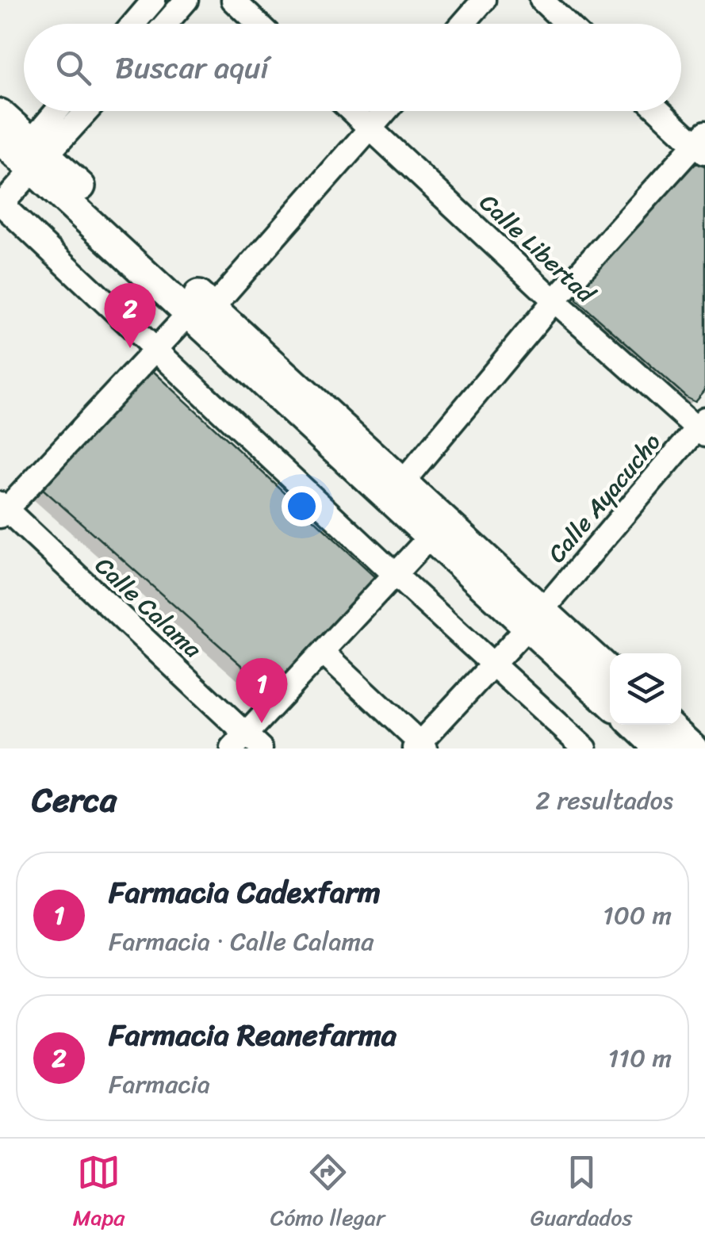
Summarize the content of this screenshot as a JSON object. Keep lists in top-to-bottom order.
{
  "streets": {
    "street": ["Calle Libertad", "Calle Ayacucho", "Calle Calama"]
  },
  "crossings": [
    ["Calle Libertad", "Calle Ayacucho"]
  ],
  "page": {
    "search": "Buscar aquí",
    "pins": ["2", "1"],
    "heading": ["Cerca", "2 resultados"],
    "list": [
      {
        "mark": "1",
        "name": "Farmacia Cadexfarm",
        "note": "Farmacia · Calle Calama",
        "value": "100 m"
      },
      {
        "mark": "2",
        "name": "Farmacia Reanefarma",
        "note": "Farmacia",
        "value": "110 m"
      }
    ],
    "nav": ["Mapa", "Cómo llegar", "Guardados"]
  }
}
